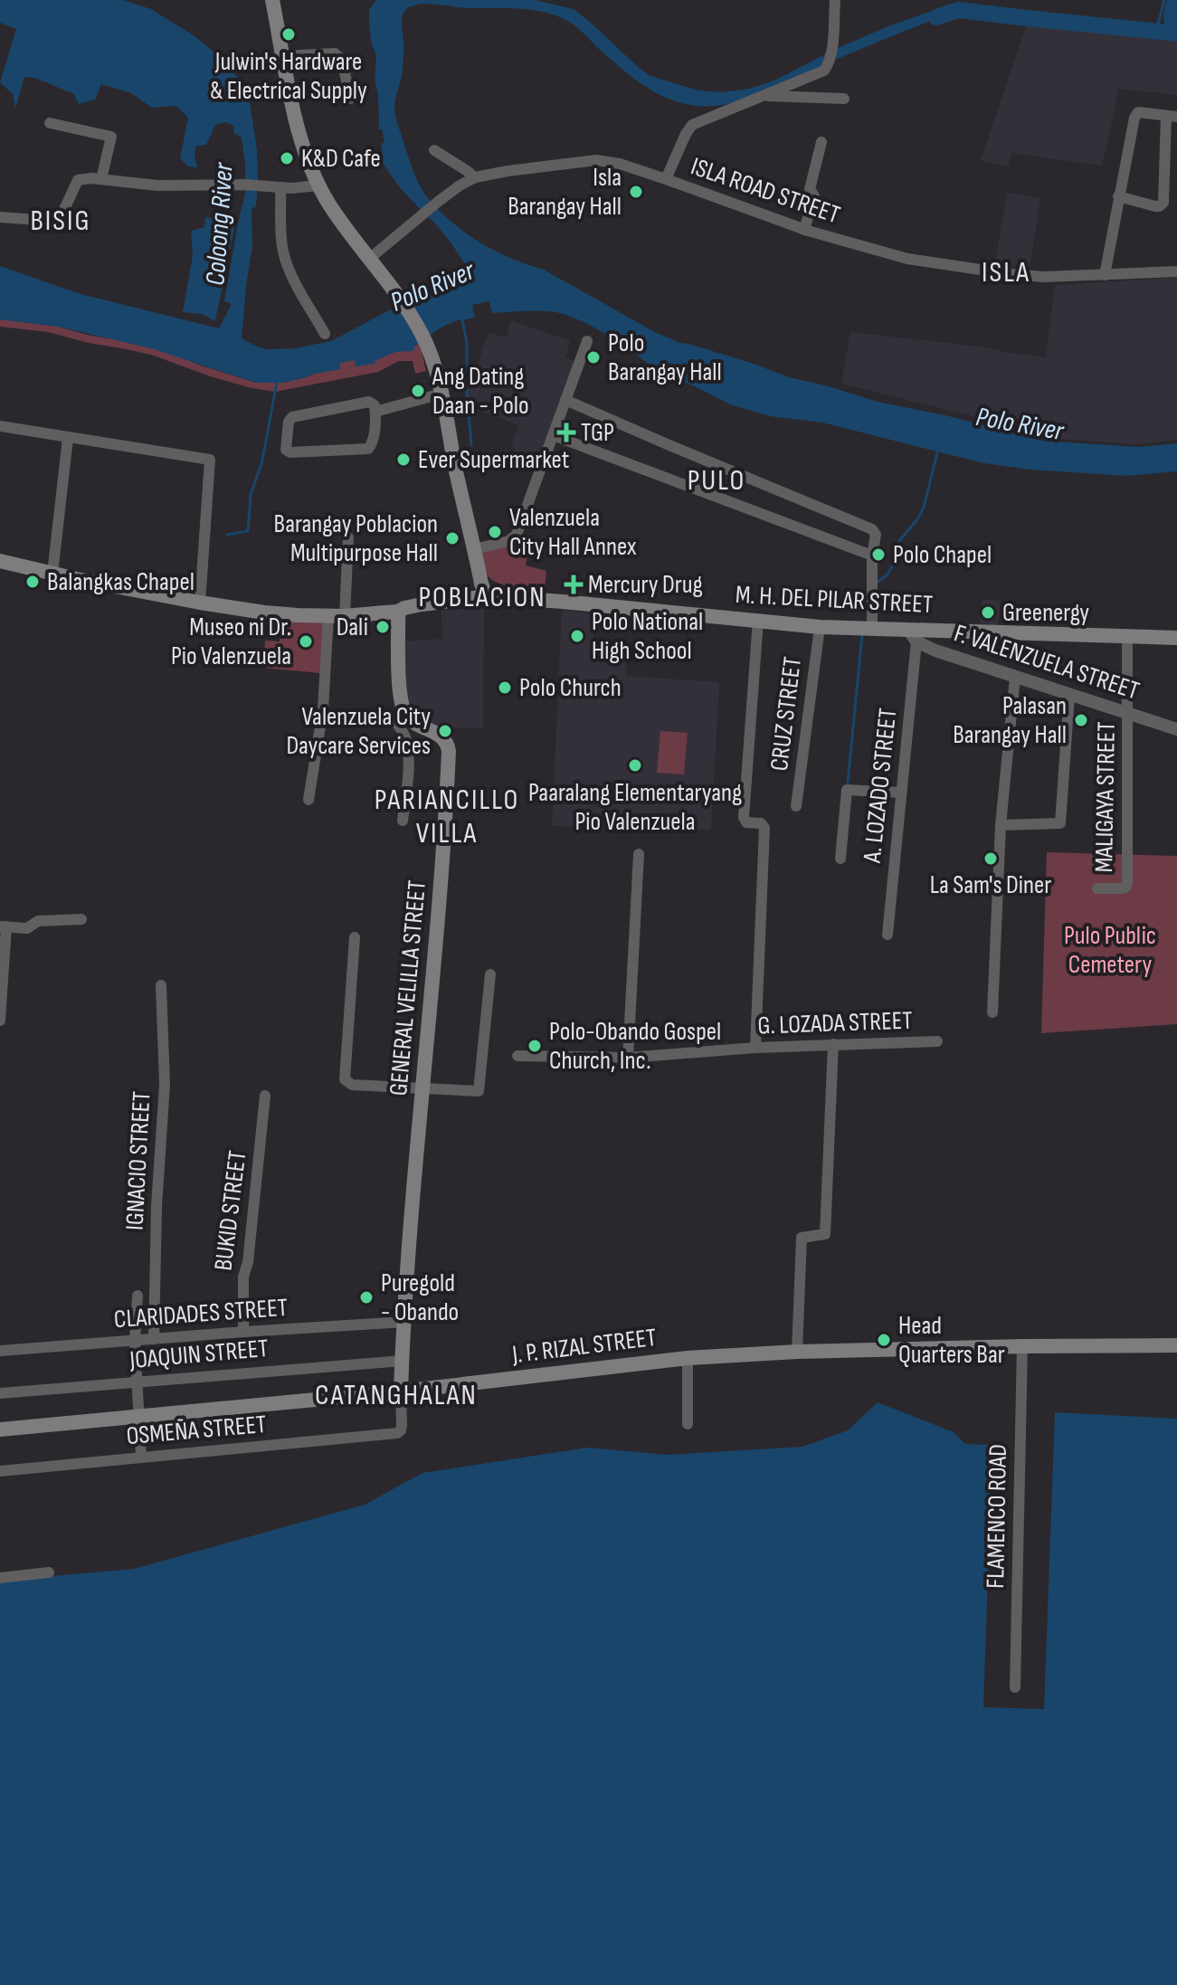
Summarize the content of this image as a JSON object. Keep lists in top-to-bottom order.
{
  "streets": {
    "main road": ["M. H. DEL PILAR STREET", "GENERAL VELILLA STREET", "J. P. RIZAL STREET"],
    "street": [
      "ISLA ROAD STREET",
      "F. VALENZUELA STREET",
      "CRUZ STREET",
      "A. LOZADO STREET",
      "MALIGAYA STREET",
      "G. LOZADA STREET",
      "IGNACIO STREET",
      "BUKID STREET",
      "CLARIDADES STREET",
      "JOAQUIN STREET",
      "OSMEÑA STREET",
      "FLAMENCO ROAD"
    ]
  },
  "crossings": [
    ["M. H. DEL PILAR STREET", "F. VALENZUELA STREET"],
    ["M. H. DEL PILAR STREET", "CRUZ STREET"],
    ["M. H. DEL PILAR STREET", "A. LOZADO STREET"],
    ["M. H. DEL PILAR STREET", "MALIGAYA STREET"],
    ["F. VALENZUELA STREET", "A. LOZADO STREET"],
    ["F. VALENZUELA STREET", "MALIGAYA STREET"],
    ["GENERAL VELILLA STREET", "CLARIDADES STREET"],
    ["GENERAL VELILLA STREET", "J. P. RIZAL STREET"],
    ["GENERAL VELILLA STREET", "JOAQUIN STREET"],
    ["GENERAL VELILLA STREET", "OSMEÑA STREET"],
    ["IGNACIO STREET", "CLARIDADES STREET"],
    ["BUKID STREET", "CLARIDADES STREET"],
    ["J. P. RIZAL STREET", "OSMEÑA STREET"],
    ["J. P. RIZAL STREET", "FLAMENCO ROAD"]
  ],
  "districts": [
    "BISIG",
    "ISLA",
    "PULO",
    "POBLACION",
    "PARIANCILLO VILLA",
    "CATANGHALAN"
  ],
  "water": ["Coloong River", "Polo River"],
  "parks": ["Pulo Public Cemetery"],
  "places": {
    "other": [
      "Julwin's Hardware & Electrical Supply",
      "K&D Cafe",
      "Isla Barangay Hall",
      "Polo Barangay Hall",
      "Ang Dating Daan - Polo",
      "Ever Supermarket",
      "Valenzuela City Hall Annex",
      "Barangay Poblacion Multipurpose Hall",
      "Polo Chapel",
      "Balangkas Chapel",
      "Greenergy",
      "Dali",
      "Polo National High School",
      "Museo ni Dr. Pio Valenzuela",
      "Polo Church",
      "Palasan Barangay Hall",
      "Valenzuela City Daycare Services",
      "Paaralang Elementaryang Pio Valenzuela",
      "La Sam's Diner",
      "Polo-Obando Gospel Church, Inc.",
      "Puregold - Obando",
      "Head Quarters Bar"
    ],
    "health": ["TGP", "Mercury Drug"]
  }
}
